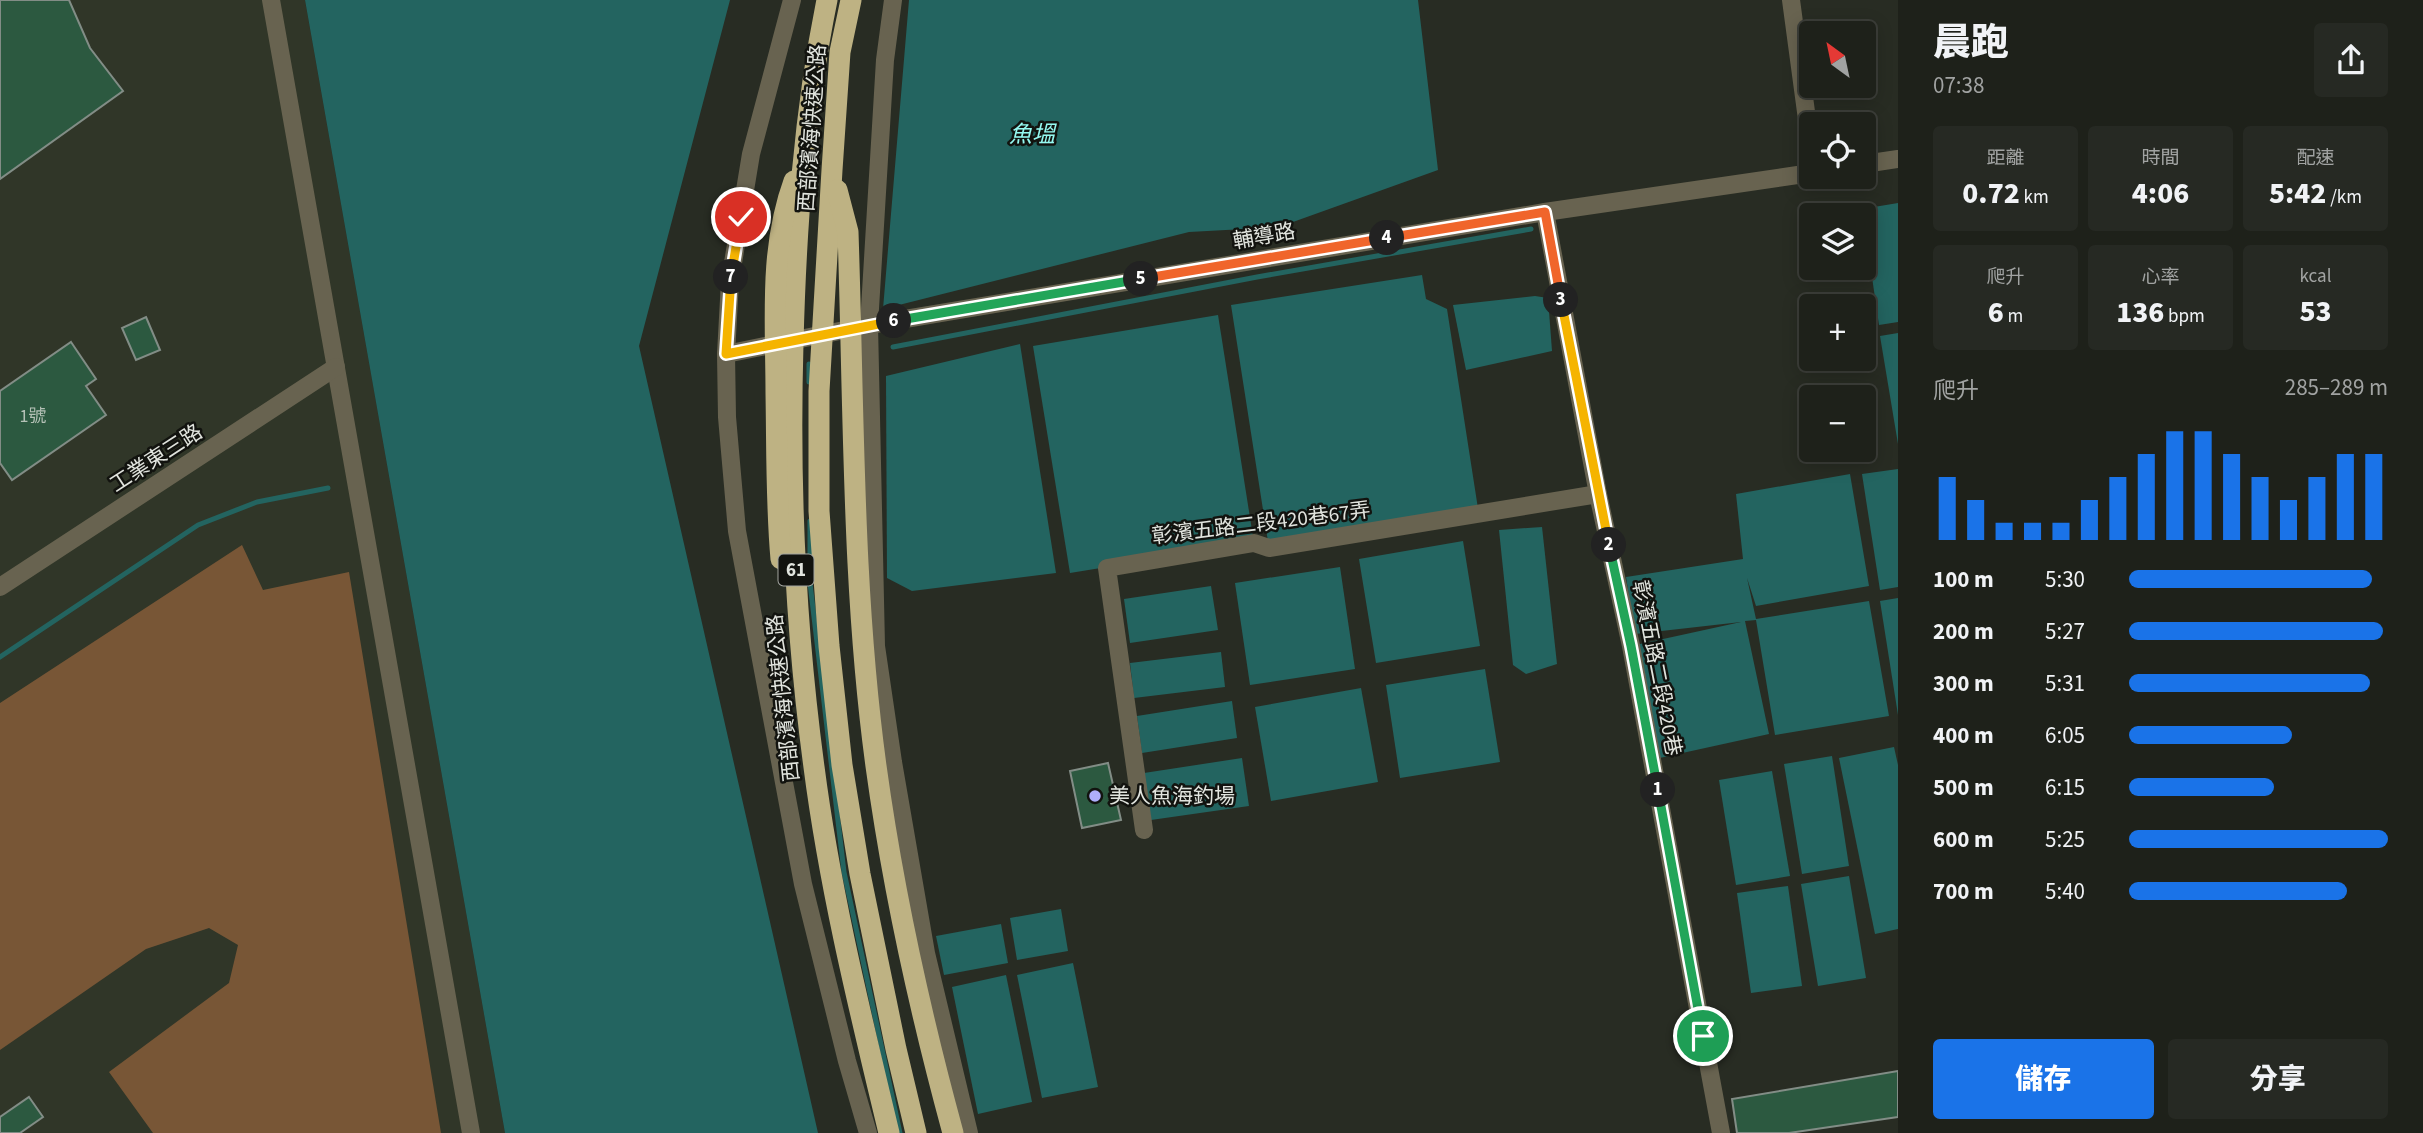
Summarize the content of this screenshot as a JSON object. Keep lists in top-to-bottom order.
{
  "streets": {
    "highway": ["西部濱海快速公路", "61"],
    "street": [
      "輔導路",
      "工業東三路",
      "彰濱五路二段420巷67弄",
      "彰濱五路二段420巷"
    ]
  },
  "crossings": [
    ["輔導路", "彰濱五路二段420巷"],
    ["彰濱五路二段420巷67弄", "彰濱五路二段420巷"]
  ],
  "water": ["魚塭"],
  "places": ["美人魚海釣場"],
  "house_numbers": ["1號"],
  "north": "top left",
  "page": {
    "heading": ["晨跑", "07:38"],
    "map_buttons": ["+", "−"],
    "stats": [
      ["距離", "0.72 km"],
      ["時間", "4:06"],
      ["配速", "5:42 /km"],
      ["爬升", "6 m"],
      ["心率", "136 bpm"],
      ["kcal", "53"]
    ],
    "pins": [
      "4",
      "7",
      "5",
      "3",
      "6",
      "2",
      "1"
    ],
    "chart": ["爬升", "285–289 m"],
    "list": [
      {
        "name": "100 m",
        "note": "5:30"
      },
      {
        "name": "200 m",
        "note": "5:27"
      },
      {
        "name": "300 m",
        "note": "5:31"
      },
      {
        "name": "400 m",
        "note": "6:05"
      },
      {
        "name": "500 m",
        "note": "6:15"
      },
      {
        "name": "600 m",
        "note": "5:25"
      },
      {
        "name": "700 m",
        "note": "5:40"
      }
    ],
    "buttons": ["儲存", "分享"]
  }
}
